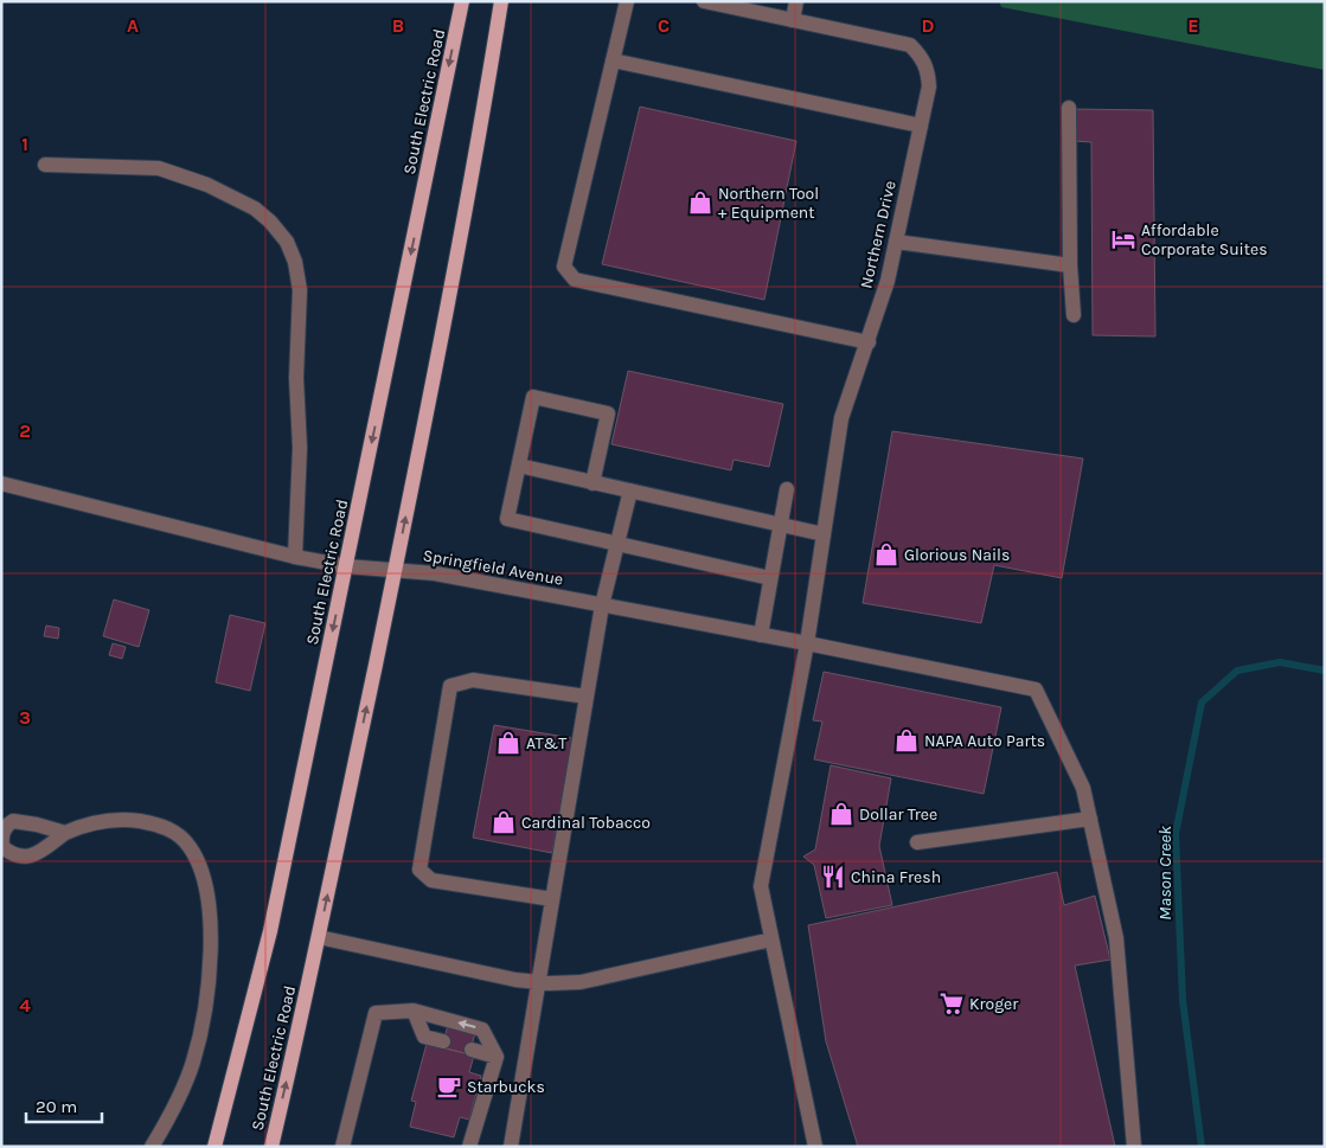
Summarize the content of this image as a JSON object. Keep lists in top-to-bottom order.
{
  "streets": {
    "main road": ["South Electric Road"],
    "street": ["Northern Drive", "Springfield Avenue"]
  },
  "crossings": [
    ["South Electric Road", "Springfield Avenue"],
    ["Northern Drive", "Springfield Avenue"]
  ],
  "water": ["Mason Creek"],
  "places": {
    "shop": [
      "Northern Tool + Equipment",
      "Glorious Nails",
      "NAPA Auto Parts",
      "AT&T",
      "Dollar Tree",
      "Cardinal Tobacco"
    ],
    "hotel": ["Affordable Corporate Suites"],
    "restaurant": ["China Fresh"],
    "supermarket": ["Kroger"],
    "cafe": ["Starbucks"]
  },
  "scale_bar": "20 m",
  "grid": {
    "columns": [
      "A",
      "B",
      "C",
      "D",
      "E"
    ],
    "rows": [
      "1",
      "2",
      "3",
      "4"
    ]
  }
}
